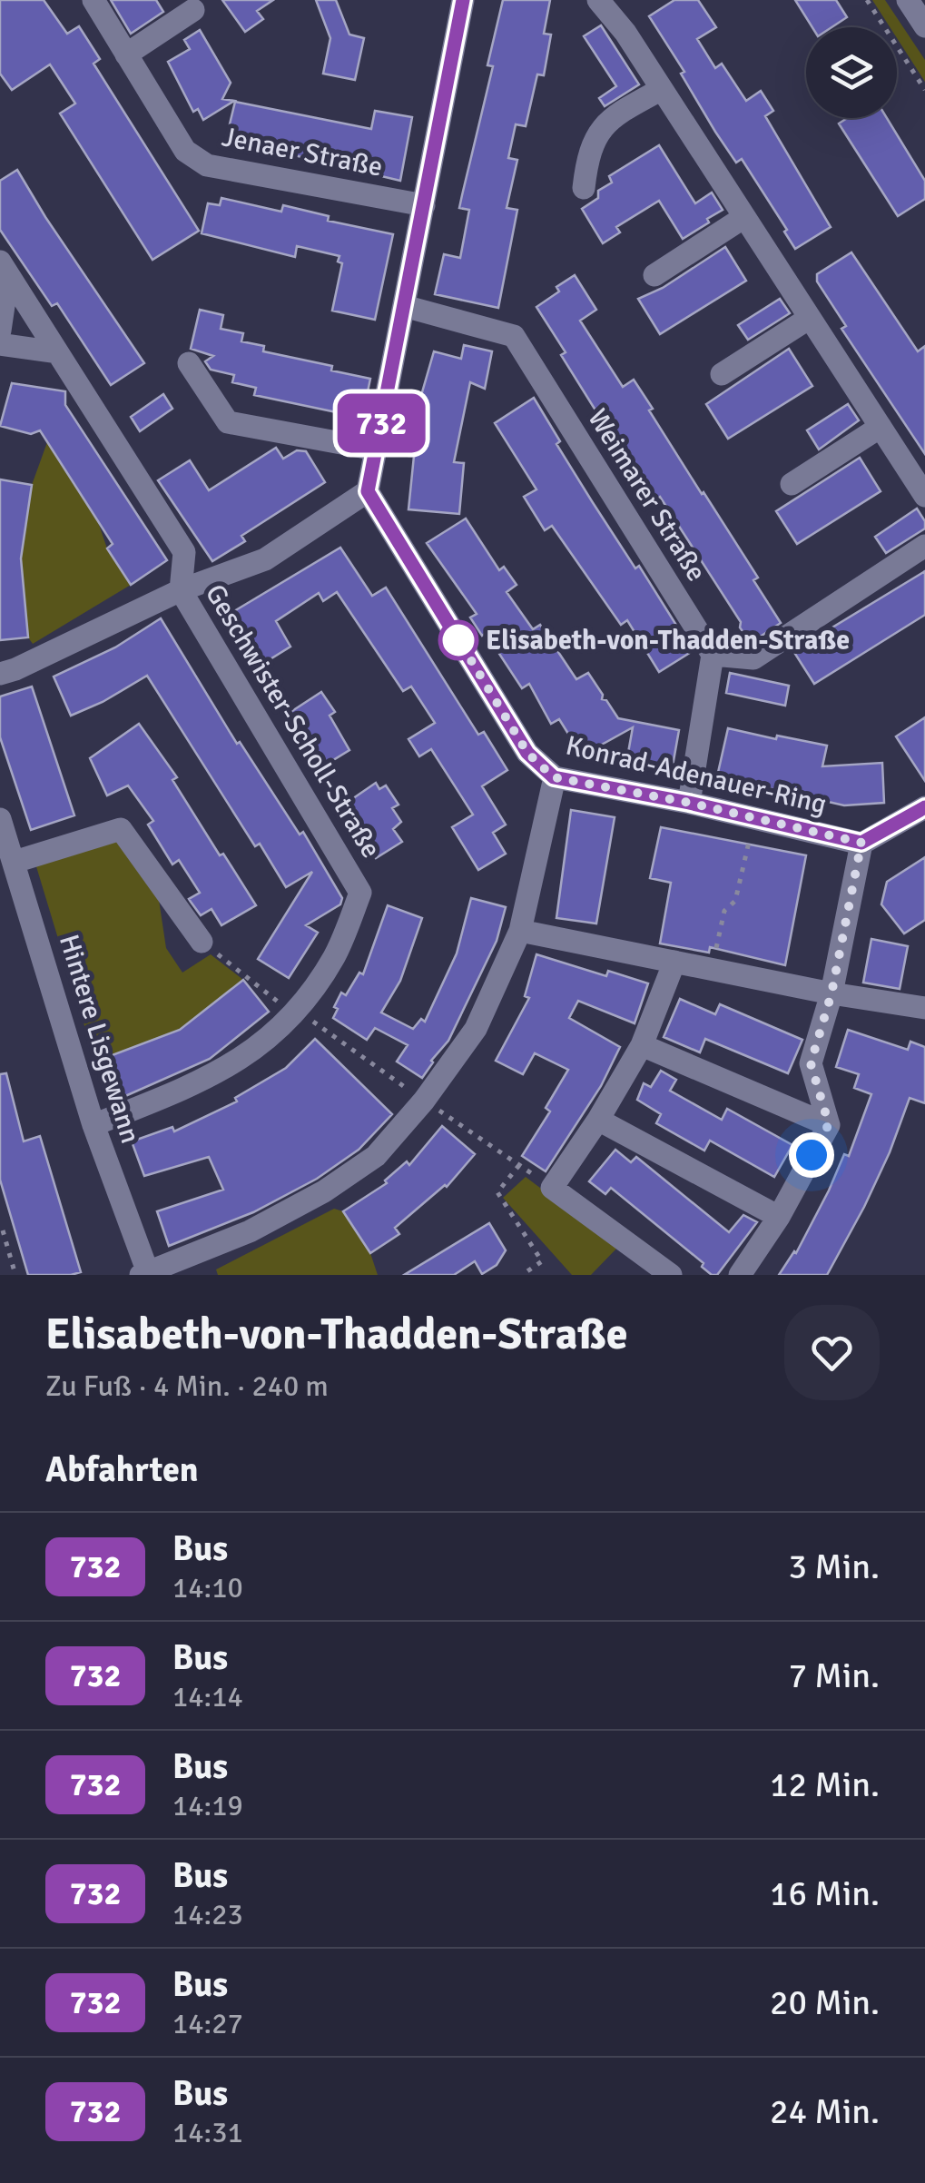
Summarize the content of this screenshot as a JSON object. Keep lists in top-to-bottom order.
{
  "streets": {
    "street": [
      "Jenaer Straße",
      "Weimarer Straße",
      "Geschwister-Scholl-Straße",
      "Konrad-Adenauer-Ring",
      "Hintere Lisgewann"
    ]
  },
  "crossings": [
    ["Geschwister-Scholl-Straße", "Hintere Lisgewann"]
  ],
  "places": ["Elisabeth-von-Thadden-Straße"],
  "lines": ["bus line 732"],
  "page": {
    "on_map": "732",
    "heading": [
      ["Elisabeth-von-Thadden-Straße", "Zu Fuß · 4 Min. · 240 m"],
      "Abfahrten"
    ],
    "list": [
      {
        "mark": "732",
        "name": "Bus",
        "note": "14:10",
        "value": "3 Min."
      },
      {
        "mark": "732",
        "name": "Bus",
        "note": "14:14",
        "value": "7 Min."
      },
      {
        "mark": "732",
        "name": "Bus",
        "note": "14:19",
        "value": "12 Min."
      },
      {
        "mark": "732",
        "name": "Bus",
        "note": "14:23",
        "value": "16 Min."
      },
      {
        "mark": "732",
        "name": "Bus",
        "note": "14:27",
        "value": "20 Min."
      },
      {
        "mark": "732",
        "name": "Bus",
        "note": "14:31",
        "value": "24 Min."
      }
    ]
  }
}
